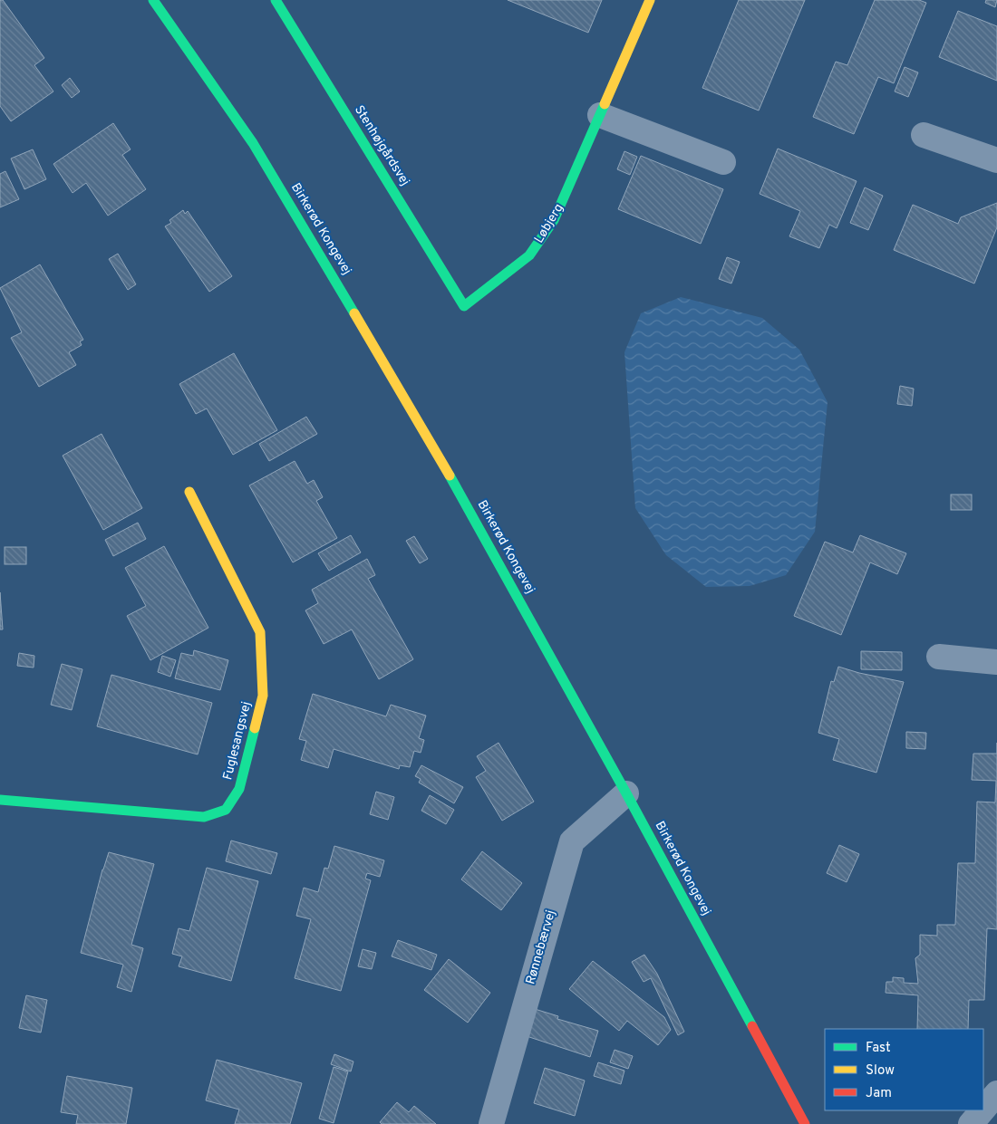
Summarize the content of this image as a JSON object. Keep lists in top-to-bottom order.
{
  "streets": {
    "street": [
      "Stenhøjgårdsvej",
      "Løbjerg",
      "Birkerød Kongevej",
      "Fuglesangsvej",
      "Rønnebærvej"
    ]
  },
  "crossings": [
    ["Stenhøjgårdsvej", "Løbjerg"],
    ["Birkerød Kongevej", "Rønnebærvej"]
  ],
  "legend": ["Fast", "Slow", "Jam"]
}
